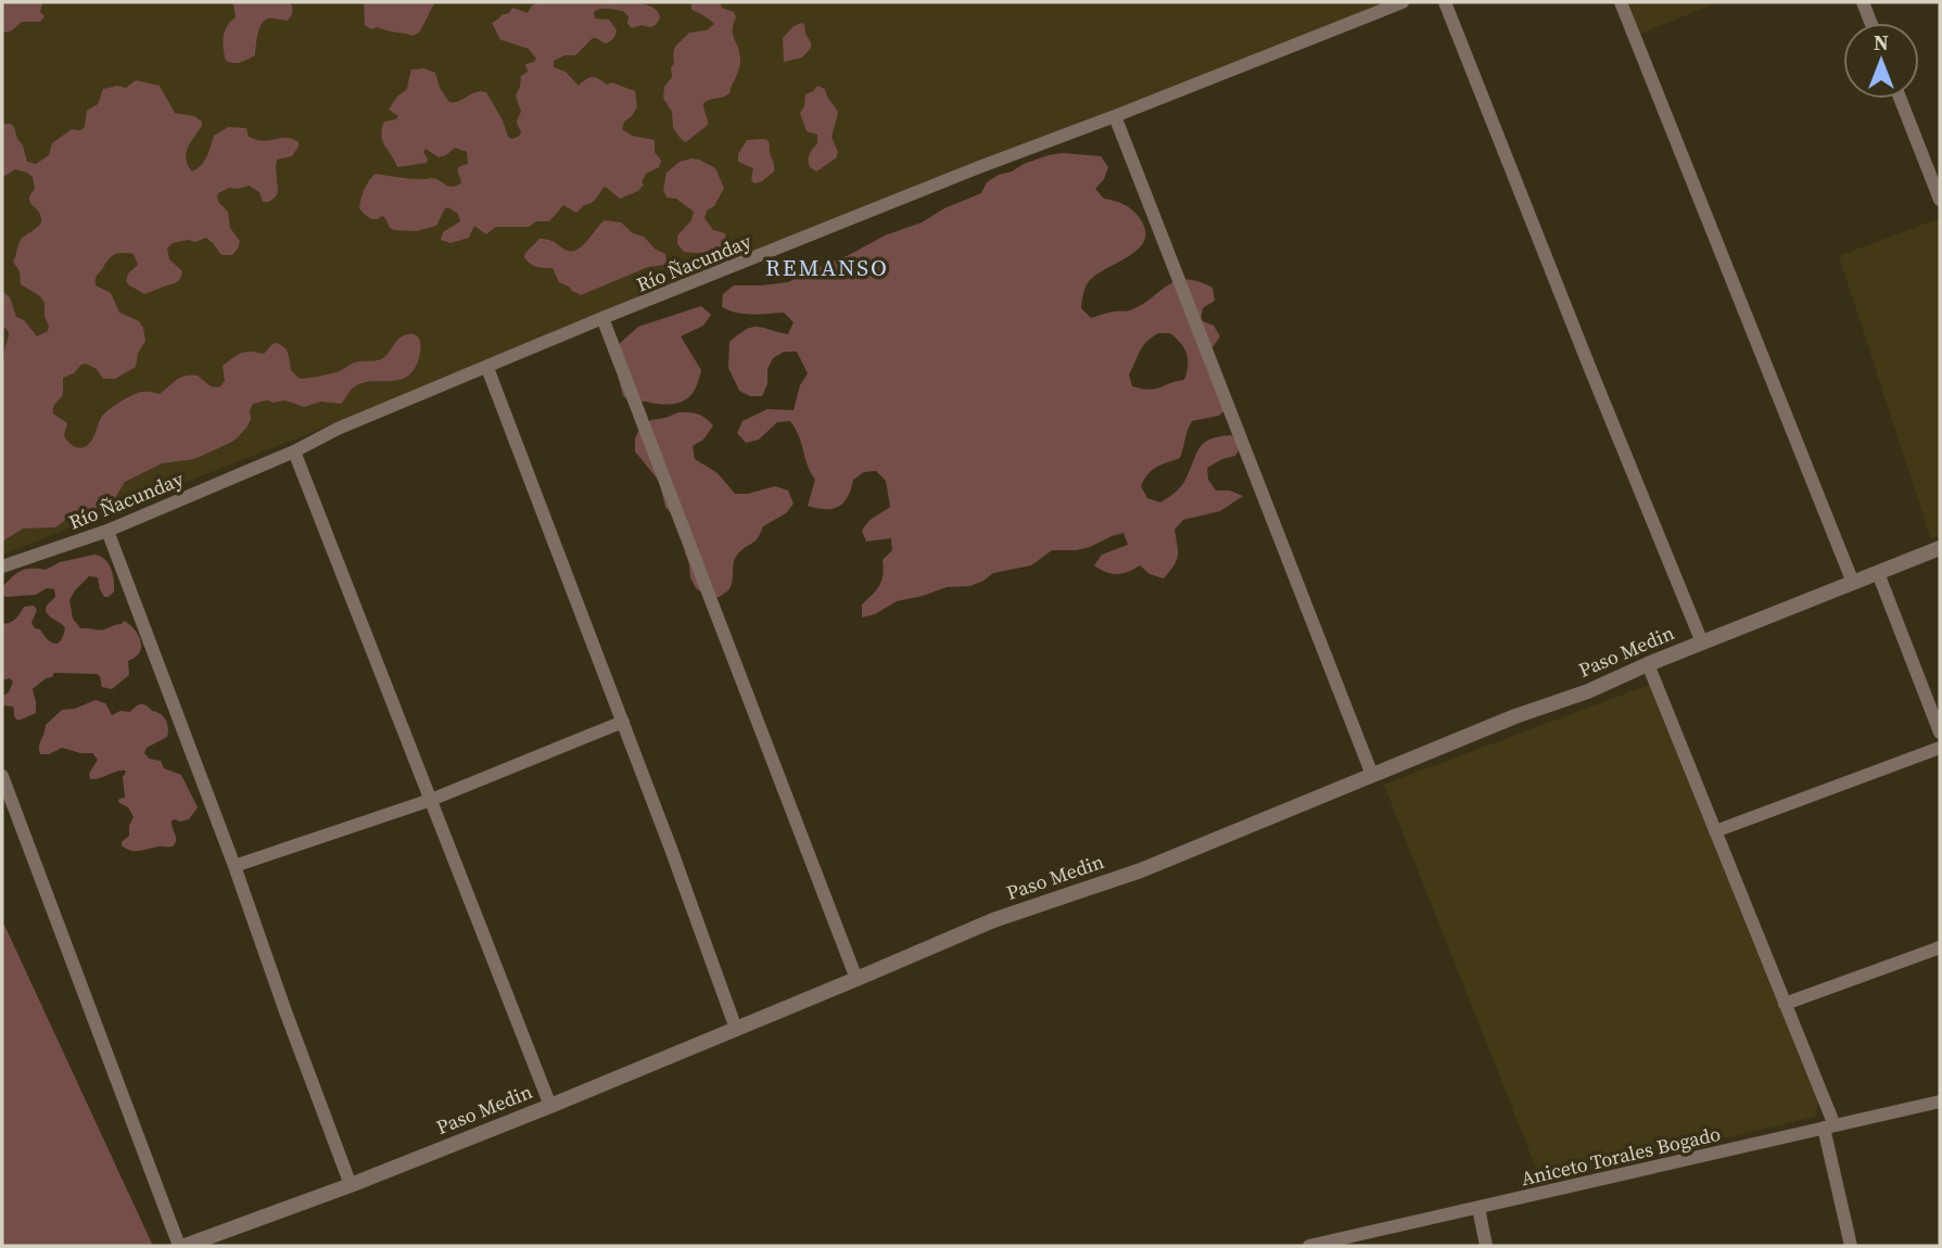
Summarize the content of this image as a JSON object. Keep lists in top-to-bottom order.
{
  "streets": {
    "street": ["Río Ñacunday", "Paso Medin", "Aniceto Torales Bogado"]
  },
  "districts": ["REMANSO"],
  "north": "top"
}
